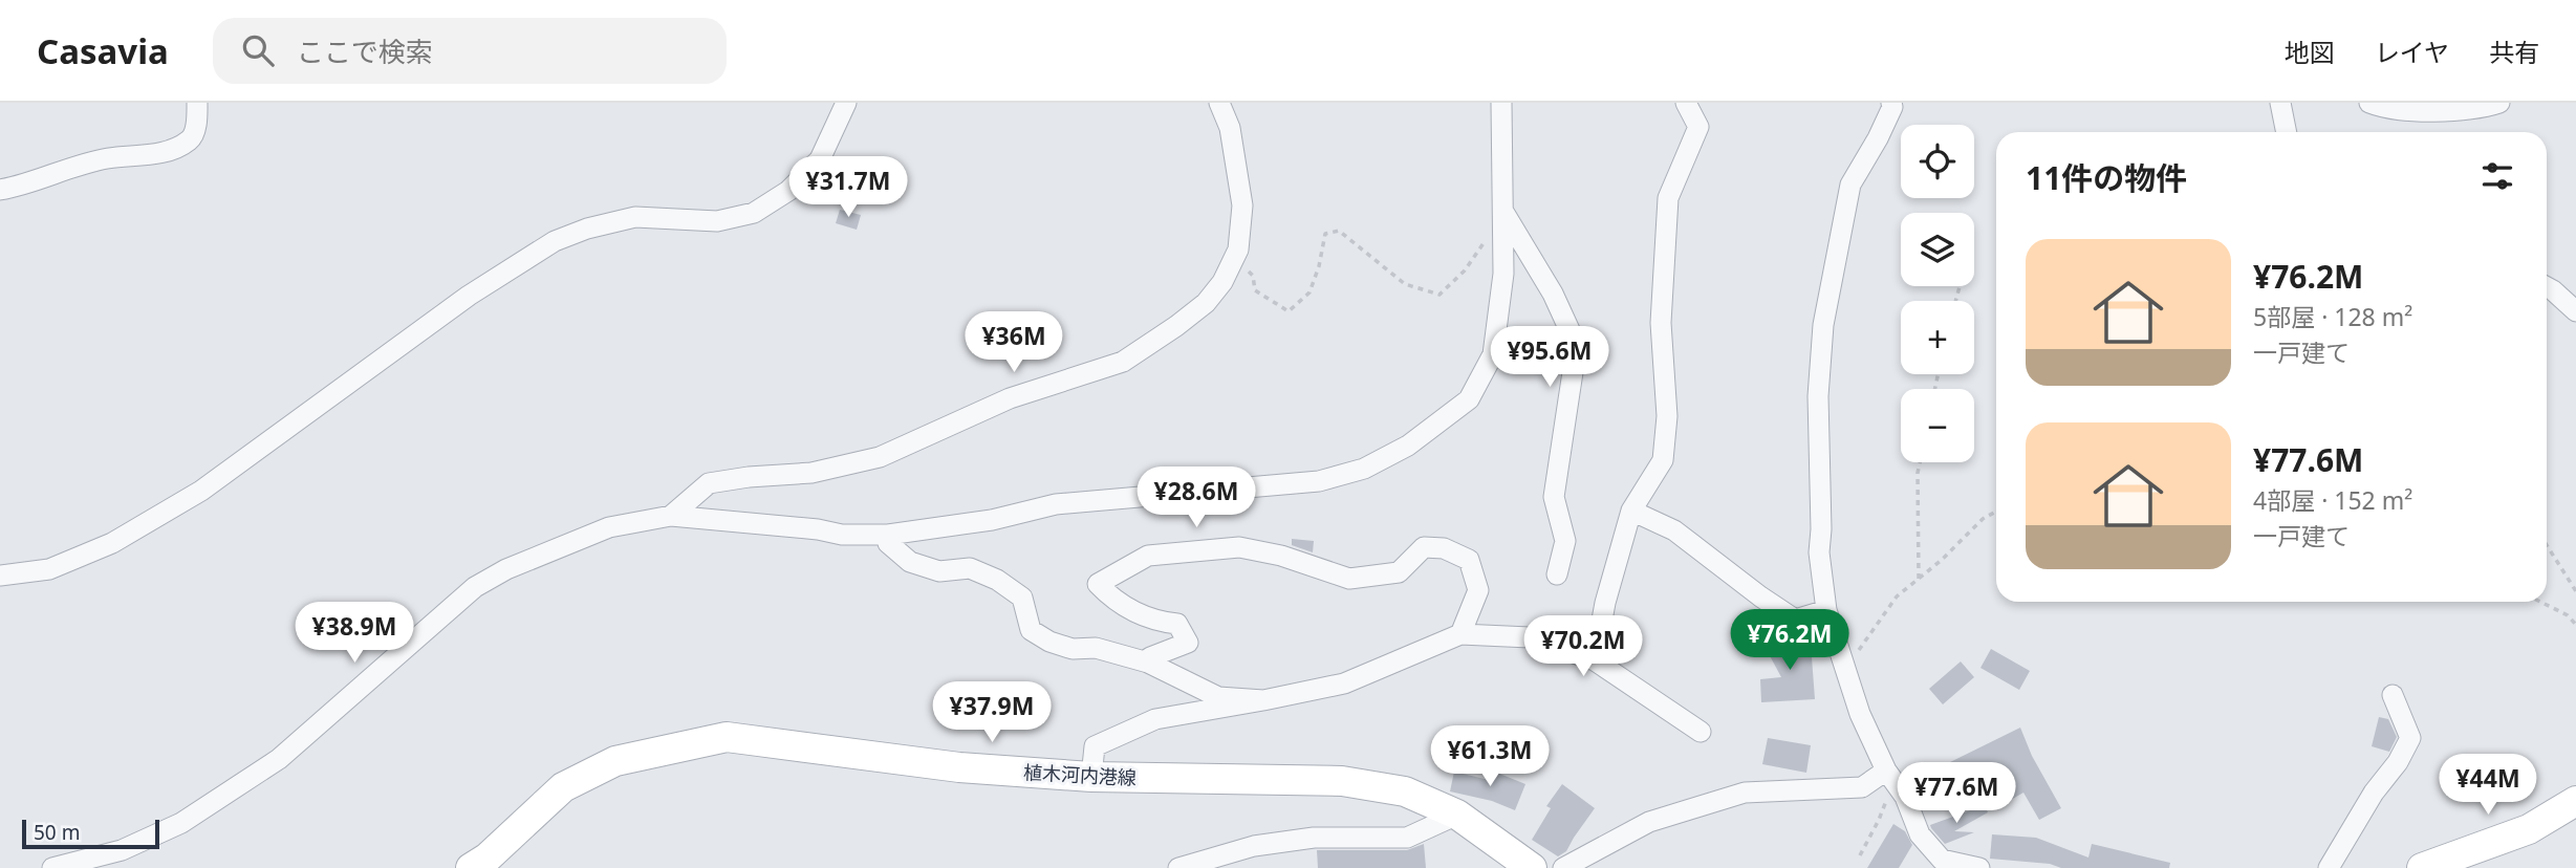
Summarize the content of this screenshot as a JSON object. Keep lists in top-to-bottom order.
{
  "streets": {
    "main road": ["植木河内港線"]
  },
  "scale_bar": "50 m",
  "page": {
    "header": "Casavia",
    "search": "ここで検索",
    "nav": ["地図", "レイヤ", "共有"],
    "map_buttons": ["+", "−"],
    "heading": "11件の物件",
    "price": [
      "¥31.7M",
      "¥36M",
      "¥95.6M",
      "¥28.6M",
      "¥38.9M",
      "¥76.2M",
      "¥70.2M",
      "¥37.9M",
      "¥61.3M",
      "¥44M",
      "¥77.6M"
    ],
    "list": [
      {
        "name": "¥76.2M",
        "note": "5部屋 · 128 m² · 一戸建て"
      },
      {
        "name": "¥77.6M",
        "note": "4部屋 · 152 m² · 一戸建て"
      }
    ],
    "scale": "50 m"
  }
}
